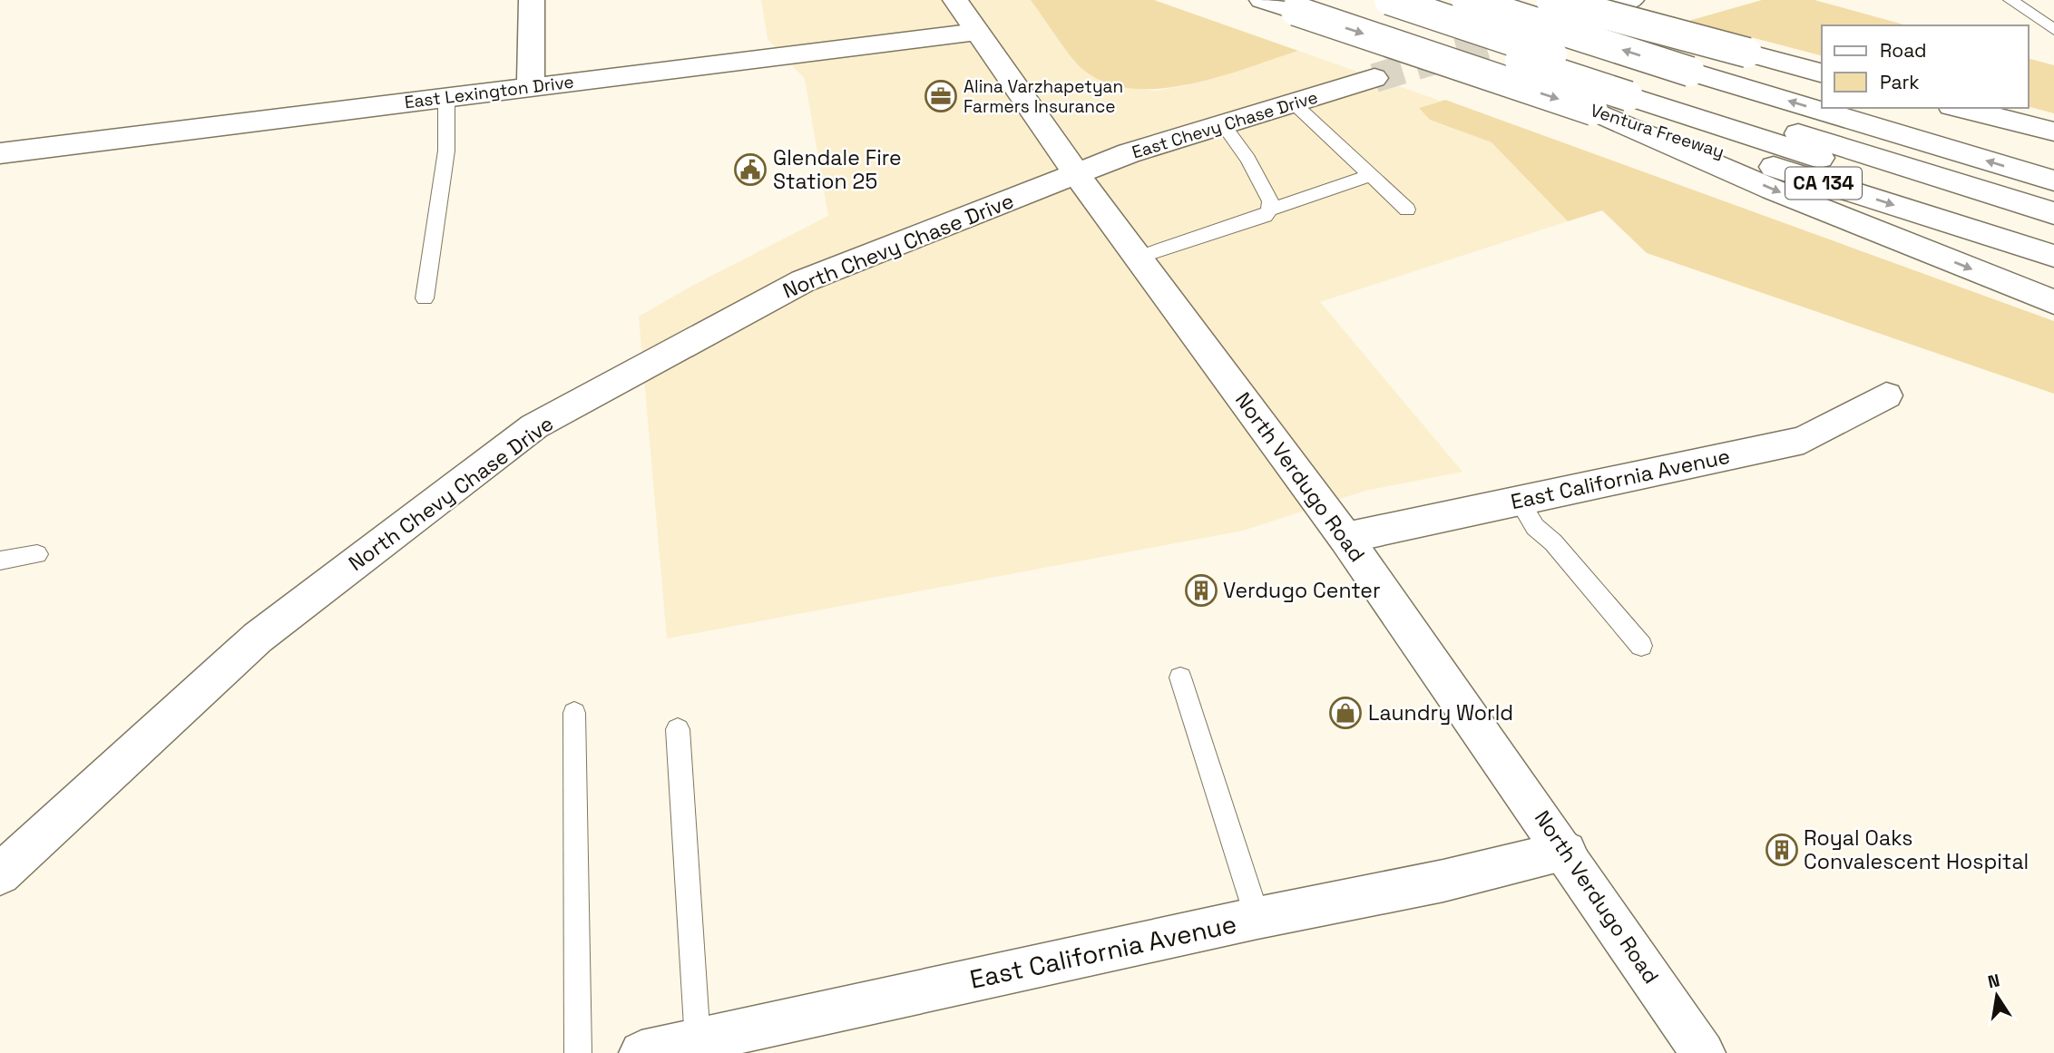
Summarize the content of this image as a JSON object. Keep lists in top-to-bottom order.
{
  "streets": {
    "main road": [
      "East Lexington Drive",
      "East Chevy Chase Drive",
      "Ventura Freeway",
      "CA 134",
      "North Chevy Chase Drive",
      "North Verdugo Road",
      "East California Avenue"
    ]
  },
  "crossings": [
    ["East Lexington Drive", "North Verdugo Road"],
    ["East Chevy Chase Drive", "North Chevy Chase Drive"],
    ["East Chevy Chase Drive", "North Verdugo Road"],
    ["North Chevy Chase Drive", "North Verdugo Road"],
    ["North Verdugo Road", "East California Avenue"]
  ],
  "places": {
    "office": ["Alina Varzhapetyan Farmers Insurance"],
    "public building": ["Glendale Fire Station 25"],
    "building": ["Verdugo Center", "Royal Oaks Convalescent Hospital"],
    "shop": ["Laundry World"]
  },
  "legend": ["Road", "Park"],
  "north": "top"
}
